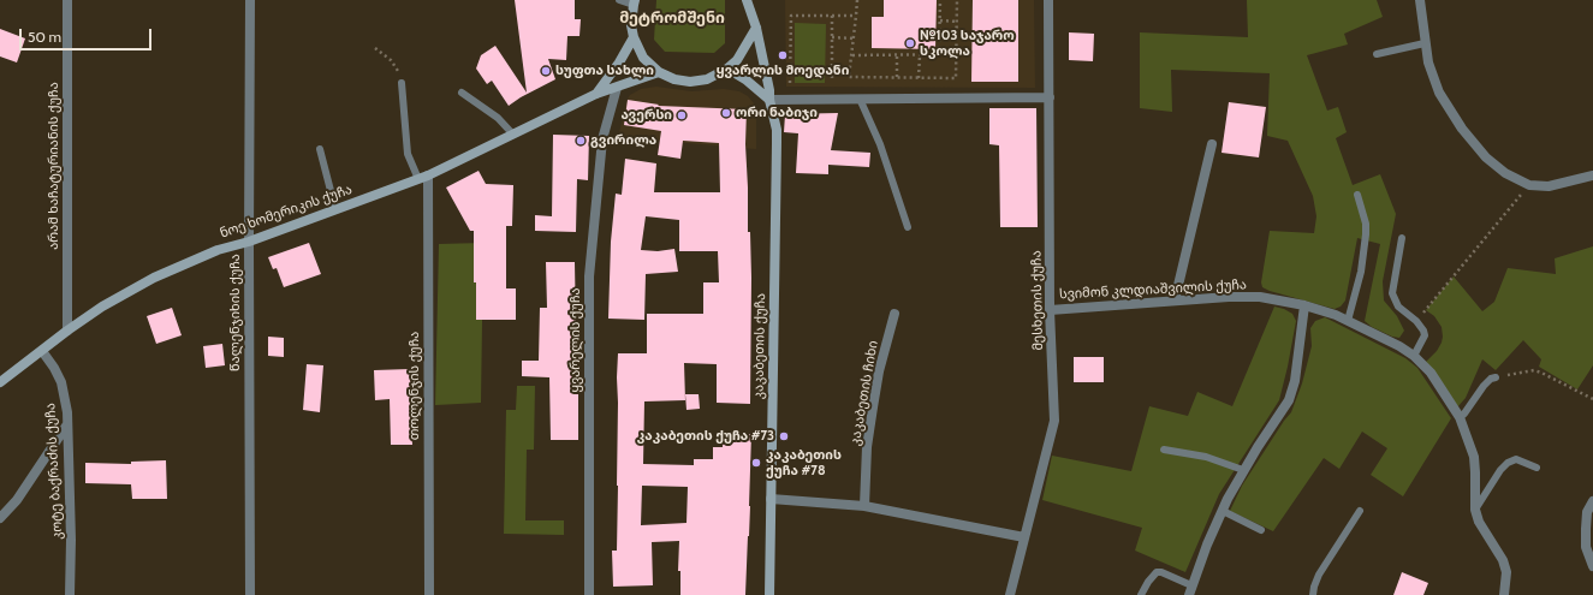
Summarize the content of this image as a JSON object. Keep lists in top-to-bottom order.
{
  "streets": {
    "street": [
      "არამ ხაჩატურიანის ქუჩა",
      "ნოე ხომერიკის ქუჩა",
      "სვიმონ კლდიაშვილის ქუჩა",
      "მესხეთის ქუჩა",
      "წალენჯიხის ქუჩა",
      "ყვარელის ქუჩა",
      "კაკაბეთის ქუჩა",
      "თოლენჯის ქუჩა",
      "კაკაბეთის ჩიხი",
      "კოტე ბაქრაძის ქუჩა"
    ]
  },
  "crossings": [
    ["არამ ხაჩატურიანის ქუჩა", "ნოე ხომერიკის ქუჩა"],
    ["ნოე ხომერიკის ქუჩა", "წალენჯიხის ქუჩა"],
    ["ნოე ხომერიკის ქუჩა", "ყვარელის ქუჩა"],
    ["ნოე ხომერიკის ქუჩა", "თოლენჯის ქუჩა"],
    ["ნოე ხომერიკის ქუჩა", "კოტე ბაქრაძის ქუჩა"],
    ["სვიმონ კლდიაშვილის ქუჩა", "მესხეთის ქუჩა"]
  ],
  "districts": ["მეტრომშენი"],
  "places": [
    "№103 საჯარო სკოლა",
    "ყვარლის მოედანი",
    "სუფთა სახლი",
    "ორი ნაბიჯი",
    "ავერსი",
    "გვირილა",
    "კაკაბეთის ქუჩა #73",
    "კაკაბეთის ქუჩა #78"
  ],
  "scale_bar": "50 m"
}
